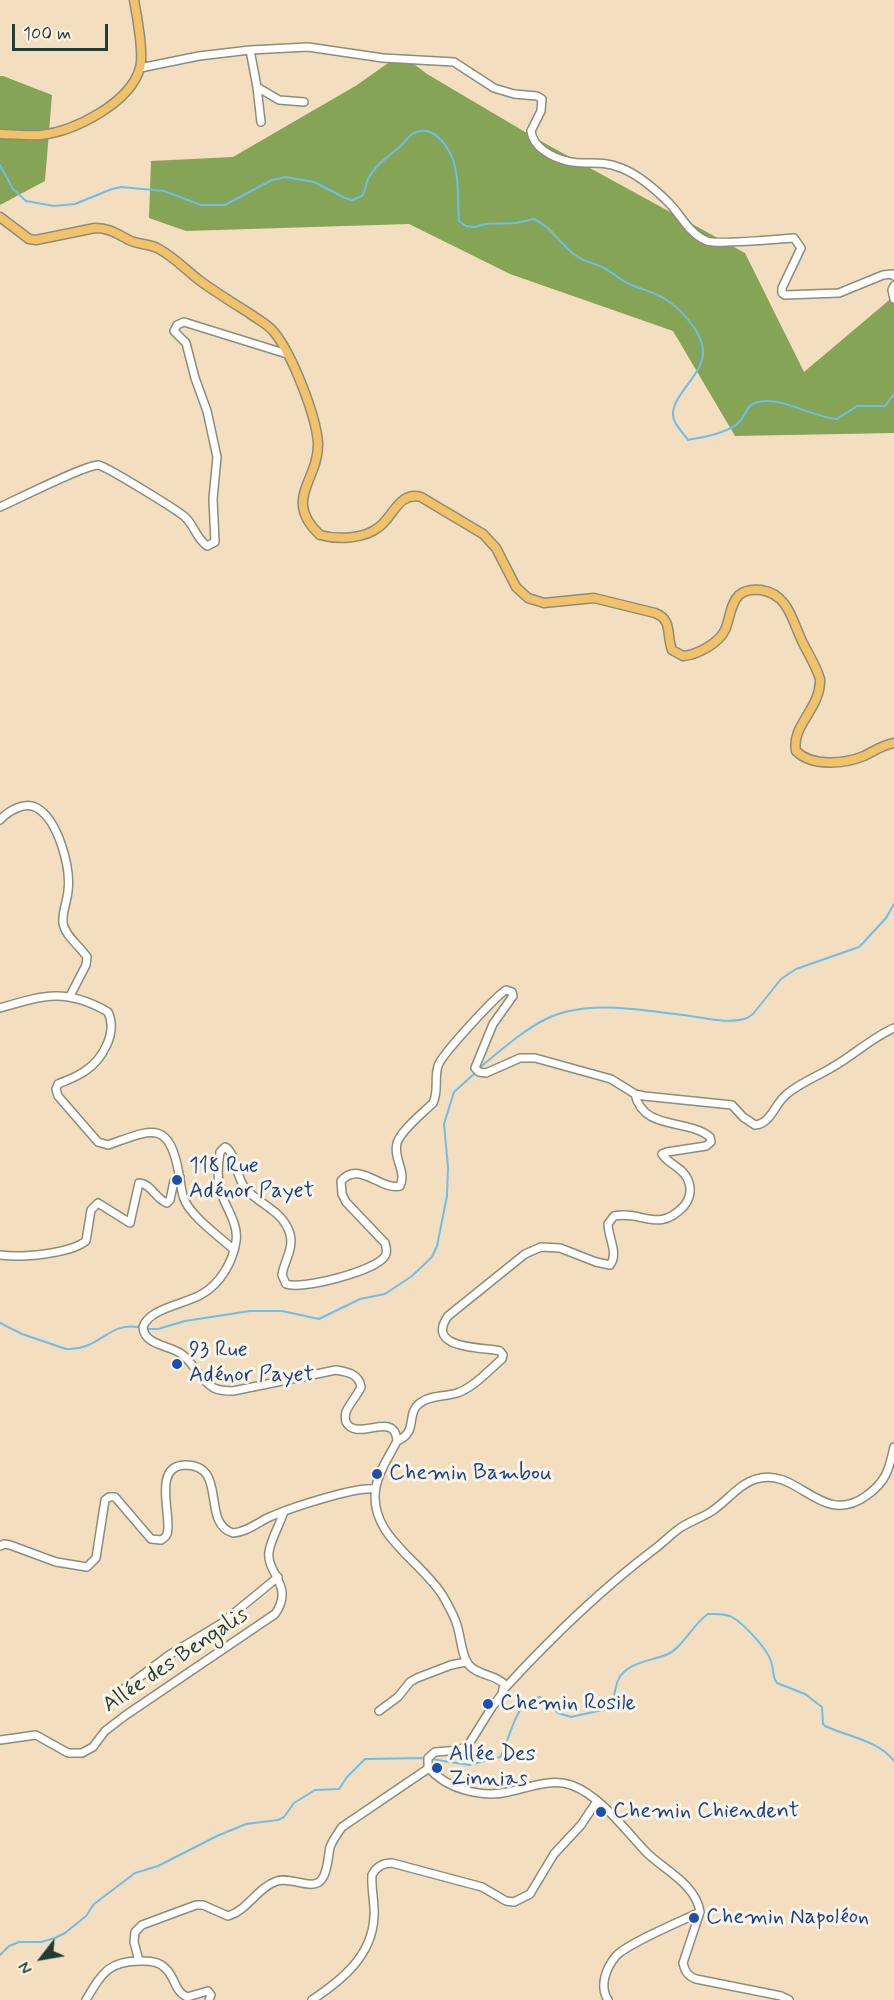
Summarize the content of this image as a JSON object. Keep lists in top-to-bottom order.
{
  "streets": {
    "street": ["Allée des Bengalis"]
  },
  "places": [
    "118 Rue Adénor Payet",
    "93 Rue Adénor Payet",
    "Chemin Bambou",
    "Chemin Rosile",
    "Allée Des Zinnias",
    "Chemin Chiendent",
    "Chemin Napoléon"
  ],
  "scale_bar": "100 m",
  "north": "bottom left"
}
